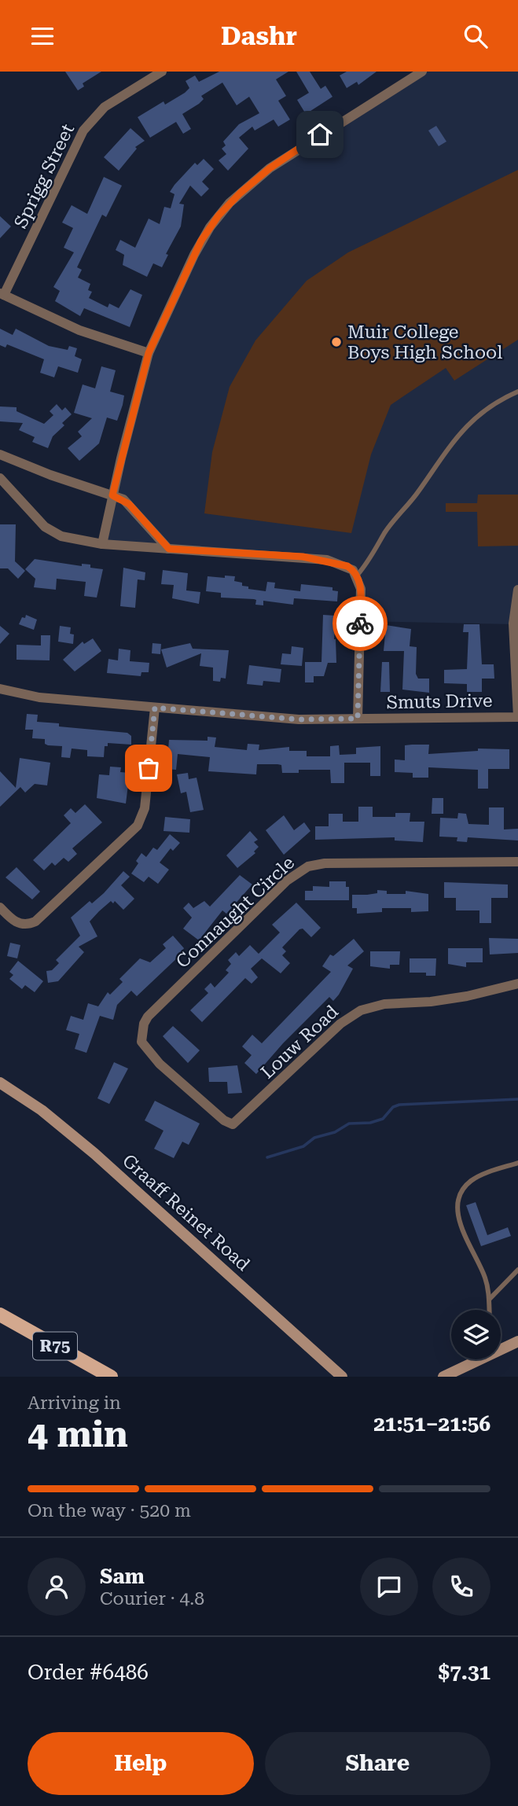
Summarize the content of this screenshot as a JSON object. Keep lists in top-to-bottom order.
{
  "streets": {
    "main road": ["Graaff Reinet Road", "R75"],
    "street": [
      "Sprigg Street",
      "Smuts Drive",
      "Connaught Circle",
      "Louw Road"
    ]
  },
  "crossings": [
    ["Connaught Circle", "Louw Road"]
  ],
  "places": ["Muir College Boys High School"],
  "page": {
    "header": "Dashr",
    "heading": ["4 min", "Arriving in", "21:51–21:56"],
    "panel": [
      "Sam",
      "Courier · 4.8",
      "Order #6486",
      "$7.31"
    ],
    "bar": "On the way · 520 m",
    "buttons": ["Help", "Share"]
  }
}
